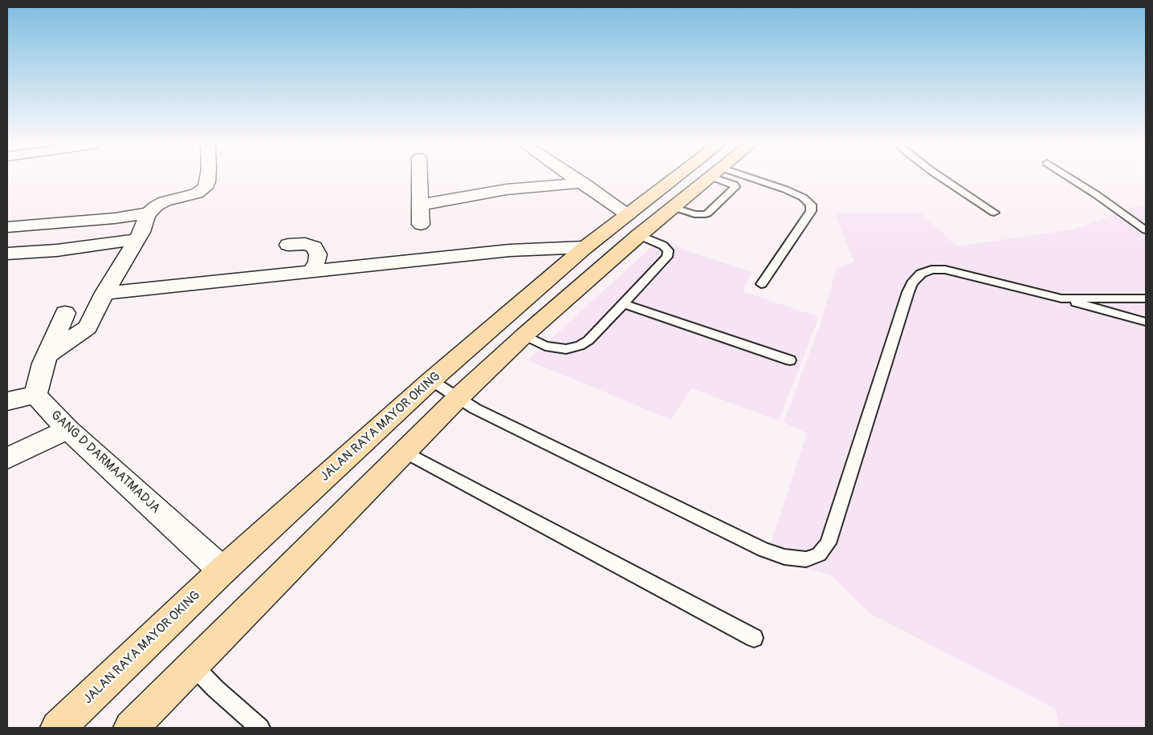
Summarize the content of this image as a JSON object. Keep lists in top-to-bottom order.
{
  "streets": {
    "main road": ["JALAN RAYA MAYOR OKING"],
    "street": ["GANG D DARMAATMADJA"]
  },
  "crossings": [
    ["JALAN RAYA MAYOR OKING", "GANG D DARMAATMADJA"]
  ]
}
